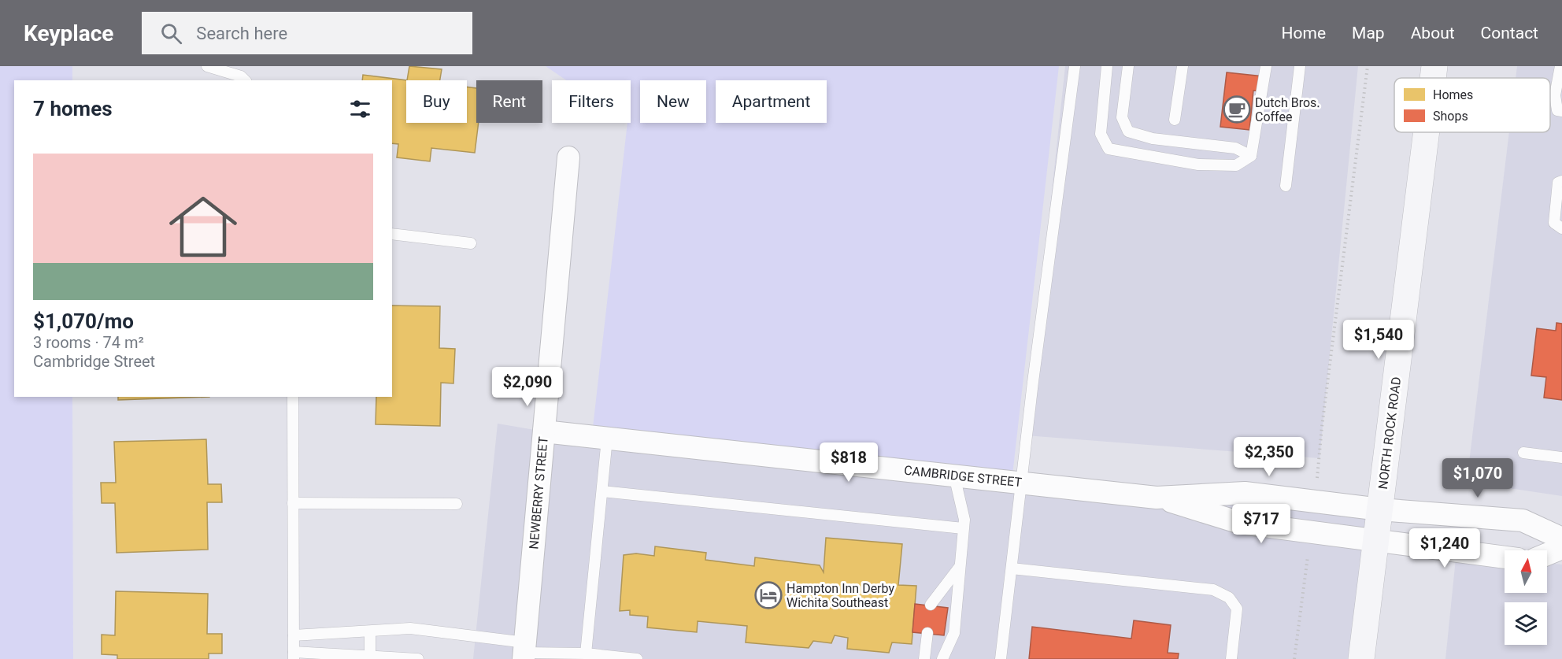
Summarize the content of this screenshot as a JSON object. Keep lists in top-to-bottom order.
{
  "streets": {
    "main road": ["NORTH ROCK ROAD"],
    "street": ["CAMBRIDGE STREET", "NEWBERRY STREET"]
  },
  "crossings": [
    ["NORTH ROCK ROAD", "CAMBRIDGE STREET"],
    ["CAMBRIDGE STREET", "NEWBERRY STREET"]
  ],
  "places": {
    "cafe": ["Dutch Bros. Coffee"],
    "hotel": ["Hampton Inn Derby Wichita Southeast"]
  },
  "legend": ["Homes", "Shops"],
  "north": "top",
  "page": {
    "header": "Keyplace",
    "search": "Search here",
    "nav": [
      "Home",
      "Map",
      "About",
      "Contact"
    ],
    "chip": [
      "Buy",
      "Rent",
      "Filters",
      "New",
      "Apartment"
    ],
    "heading": "7 homes",
    "list": [
      {
        "name": "$1,070/mo",
        "note": "3 rooms · 74 m² · Cambridge Street"
      }
    ],
    "price": [
      "$1,540",
      "$2,090",
      "$2,350",
      "$818",
      "$1,070",
      "$717",
      "$1,240"
    ]
  }
}
